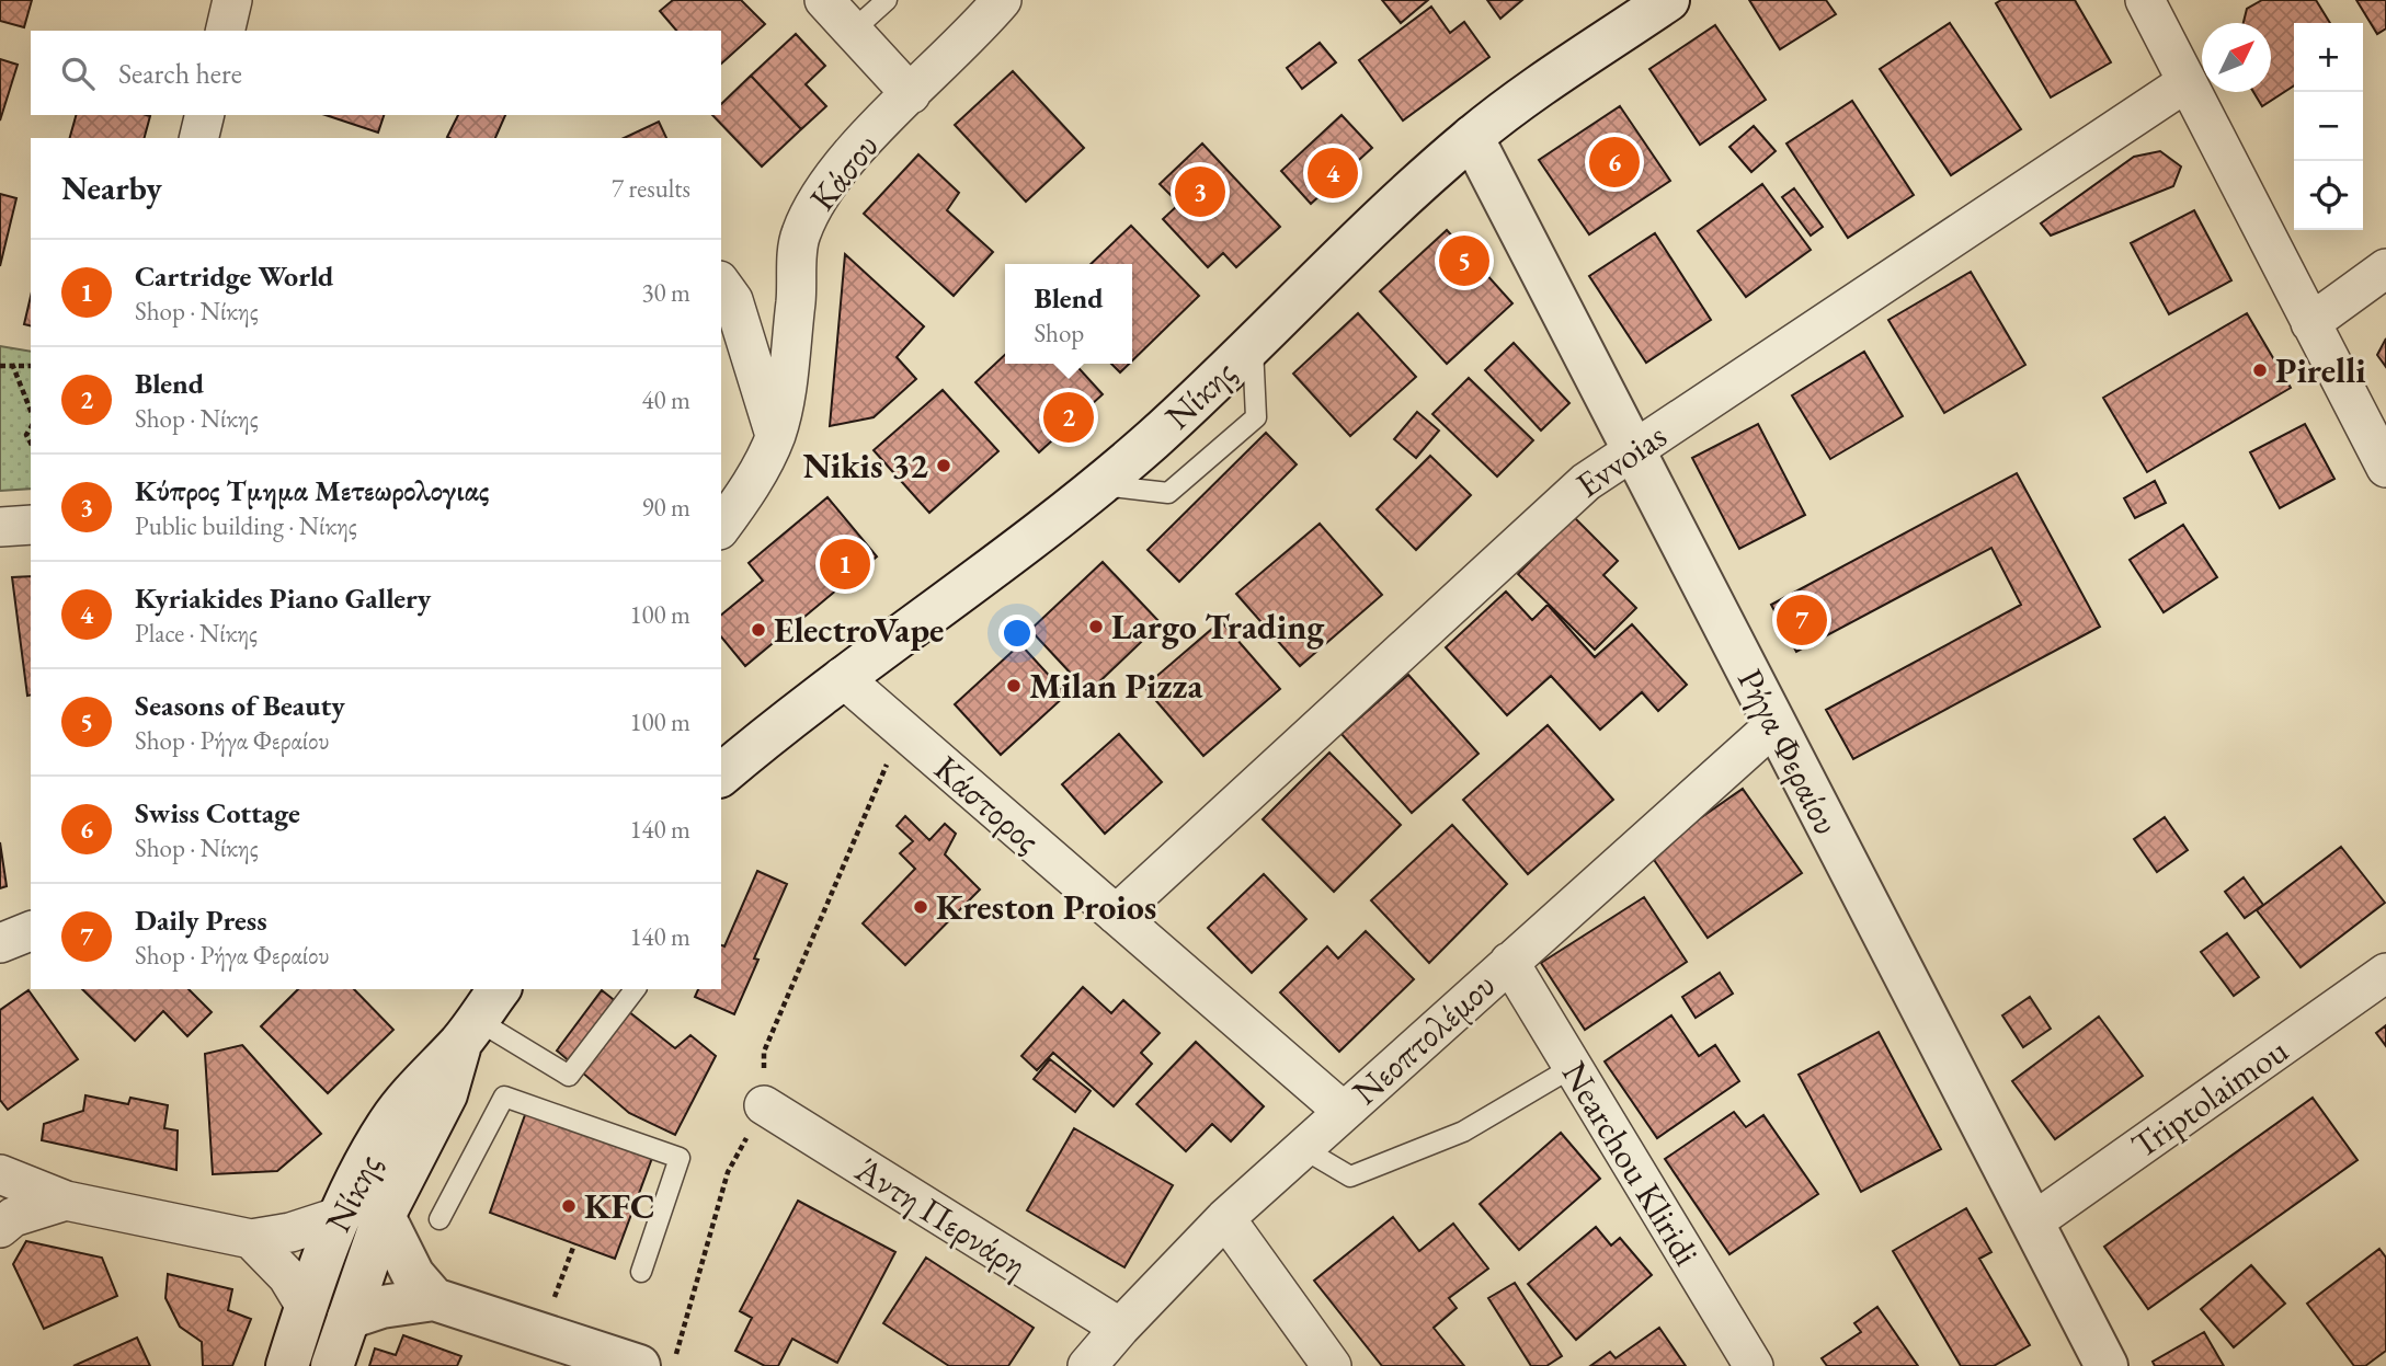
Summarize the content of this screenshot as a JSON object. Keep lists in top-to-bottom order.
{
  "streets": {
    "main road": ["Νίκης", "Ρήγα Φεραίου"],
    "street": [
      "Κάσου",
      "Evvoias",
      "Κάστορος",
      "Νεοπτολέμου",
      "Triptolaimou",
      "Nearchou Kliridi",
      "Άντη Περνάρη"
    ]
  },
  "crossings": [
    ["Νίκης", "Ρήγα Φεραίου"],
    ["Νίκης", "Κάστορος"],
    ["Evvoias", "Ρήγα Φεραίου"],
    ["Evvoias", "Κάστορος"],
    ["Ρήγα Φεραίου", "Νεοπτολέμου"],
    ["Ρήγα Φεραίου", "Triptolaimou"],
    ["Κάστορος", "Νεοπτολέμου"],
    ["Νεοπτολέμου", "Nearchou Kliridi"],
    ["Νεοπτολέμου", "Άντη Περνάρη"]
  ],
  "places": [
    "Pirelli",
    "Nikis 32",
    "Largo Trading",
    "ElectroVape",
    "Milan Pizza",
    "Kreston Proios",
    "KFC"
  ],
  "north": "top right",
  "page": {
    "map_buttons": ["+", "−"],
    "search": "Search here",
    "pins": [
      "6",
      "4",
      "3",
      "5",
      "2",
      "1",
      "7"
    ],
    "heading": ["Nearby", "7 results"],
    "list": [
      {
        "mark": "1",
        "name": "Cartridge World",
        "note": "Shop · Νίκης",
        "value": "30 m"
      },
      {
        "mark": "2",
        "name": "Blend",
        "note": "Shop · Νίκης",
        "value": "40 m"
      },
      {
        "mark": "3",
        "name": "Κύπρος Τμημα Μετεωρολογιας",
        "note": "Public building · Νίκης",
        "value": "90 m"
      },
      {
        "mark": "4",
        "name": "Kyriakides Piano Gallery",
        "note": "Place · Νίκης",
        "value": "100 m"
      },
      {
        "mark": "5",
        "name": "Seasons of Beauty",
        "note": "Shop · Ρήγα Φεραίου",
        "value": "100 m"
      },
      {
        "mark": "6",
        "name": "Swiss Cottage",
        "note": "Shop · Νίκης",
        "value": "140 m"
      },
      {
        "mark": "7",
        "name": "Daily Press",
        "note": "Shop · Ρήγα Φεραίου",
        "value": "140 m"
      }
    ],
    "popup": ["Blend", "Shop"]
  }
}
